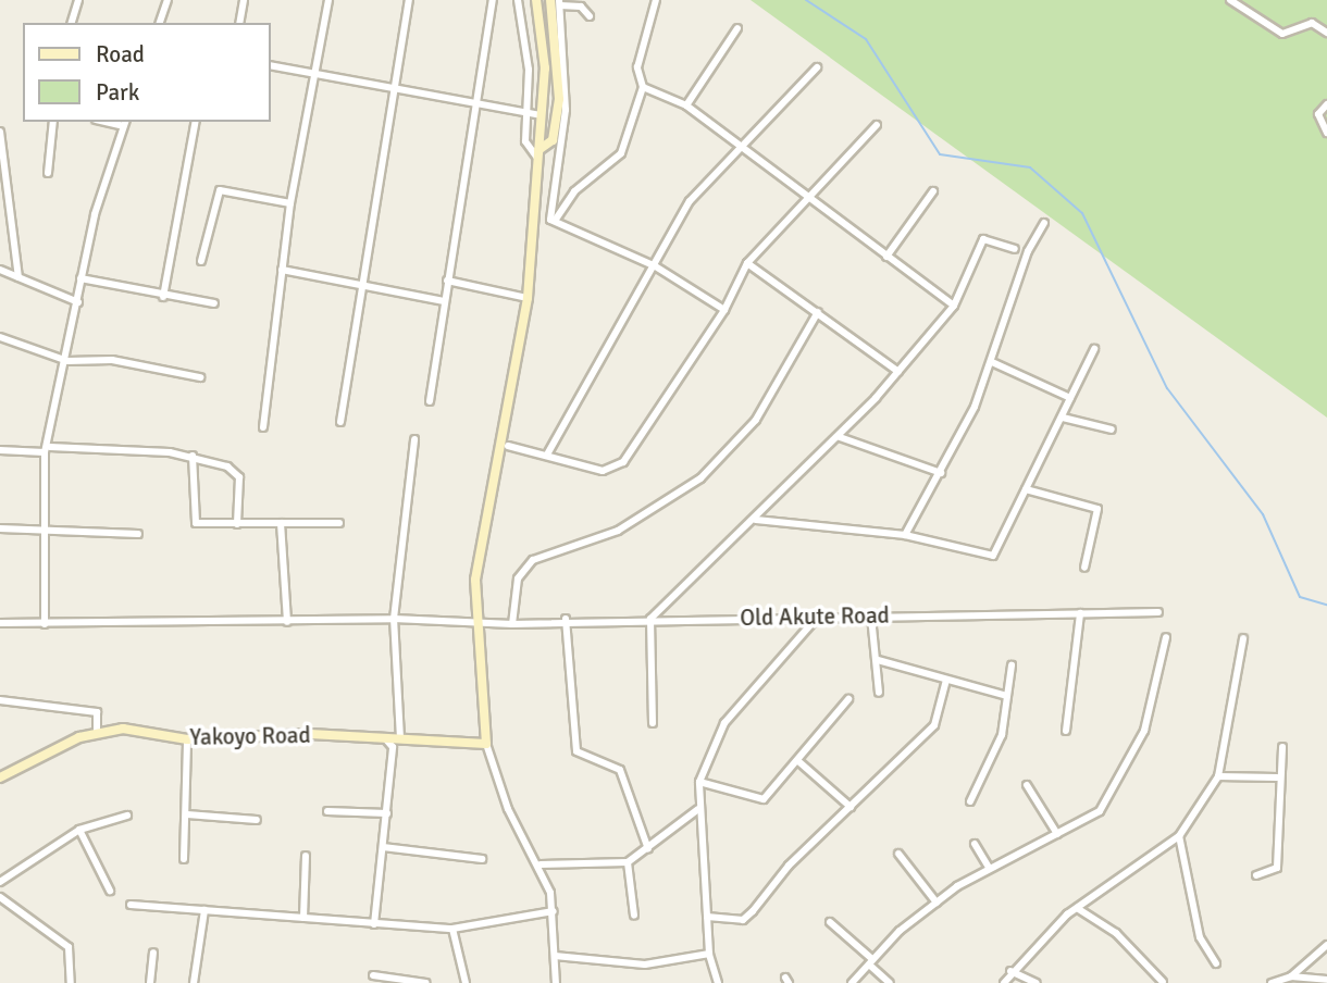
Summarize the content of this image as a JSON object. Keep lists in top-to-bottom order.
{
  "streets": {
    "main road": ["Yakoyo Road"],
    "street": ["Old Akute Road"]
  },
  "legend": ["Road", "Park"]
}
